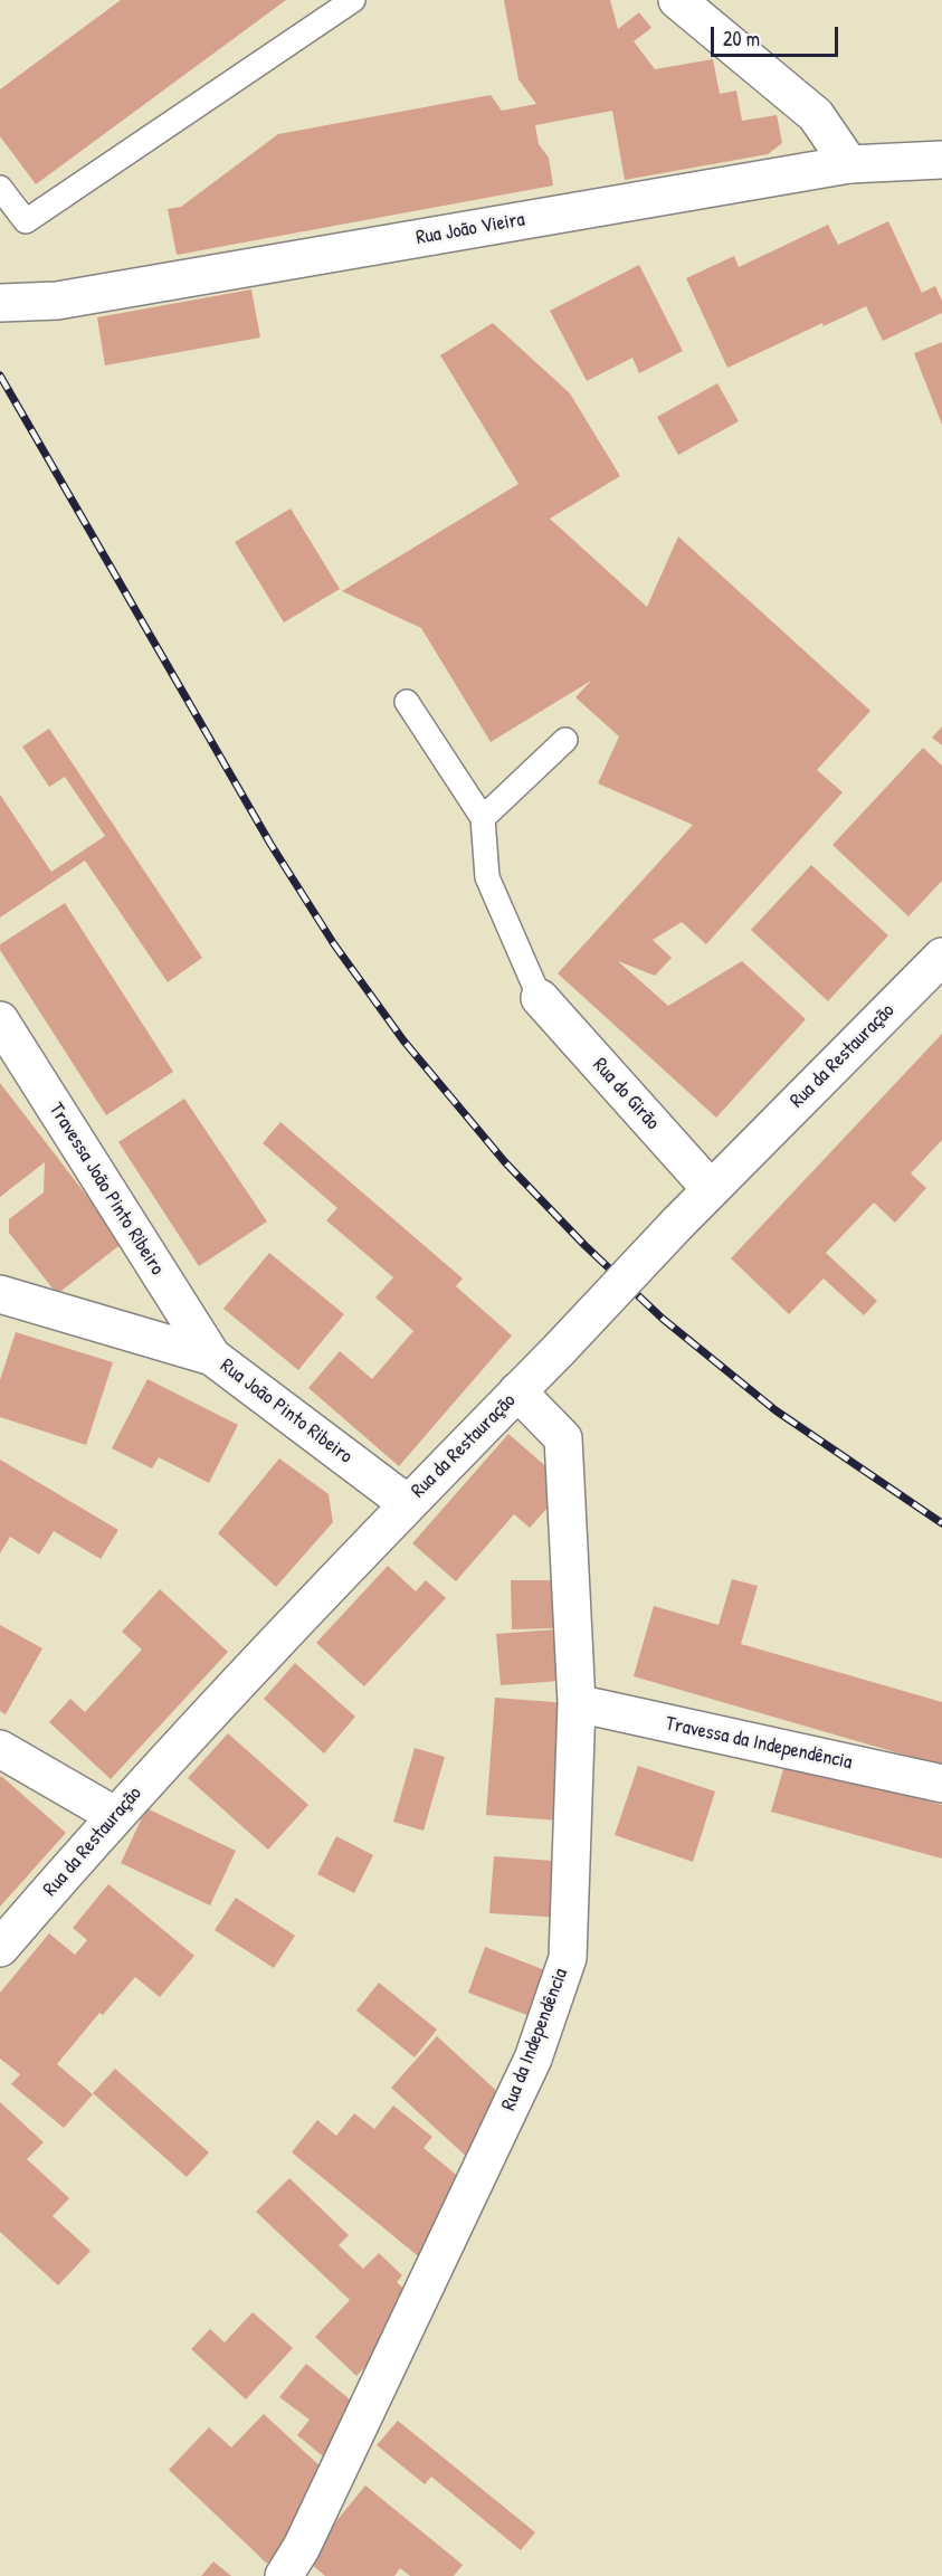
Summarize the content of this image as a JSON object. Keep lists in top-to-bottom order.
{
  "streets": {
    "street": [
      "Rua João Vieira",
      "Rua da Restauração",
      "Rua do Girão",
      "Travessa João Pinto Ribeiro",
      "Rua João Pinto Ribeiro",
      "Travessa da Independência",
      "Rua da Independência"
    ]
  },
  "crossings": [
    ["Rua da Restauração", "Rua do Girão"],
    ["Rua da Restauração", "Rua João Pinto Ribeiro"],
    ["Rua da Restauração", "Rua da Independência"],
    ["Travessa João Pinto Ribeiro", "Rua João Pinto Ribeiro"],
    ["Travessa da Independência", "Rua da Independência"]
  ],
  "scale_bar": "20 m"
}
